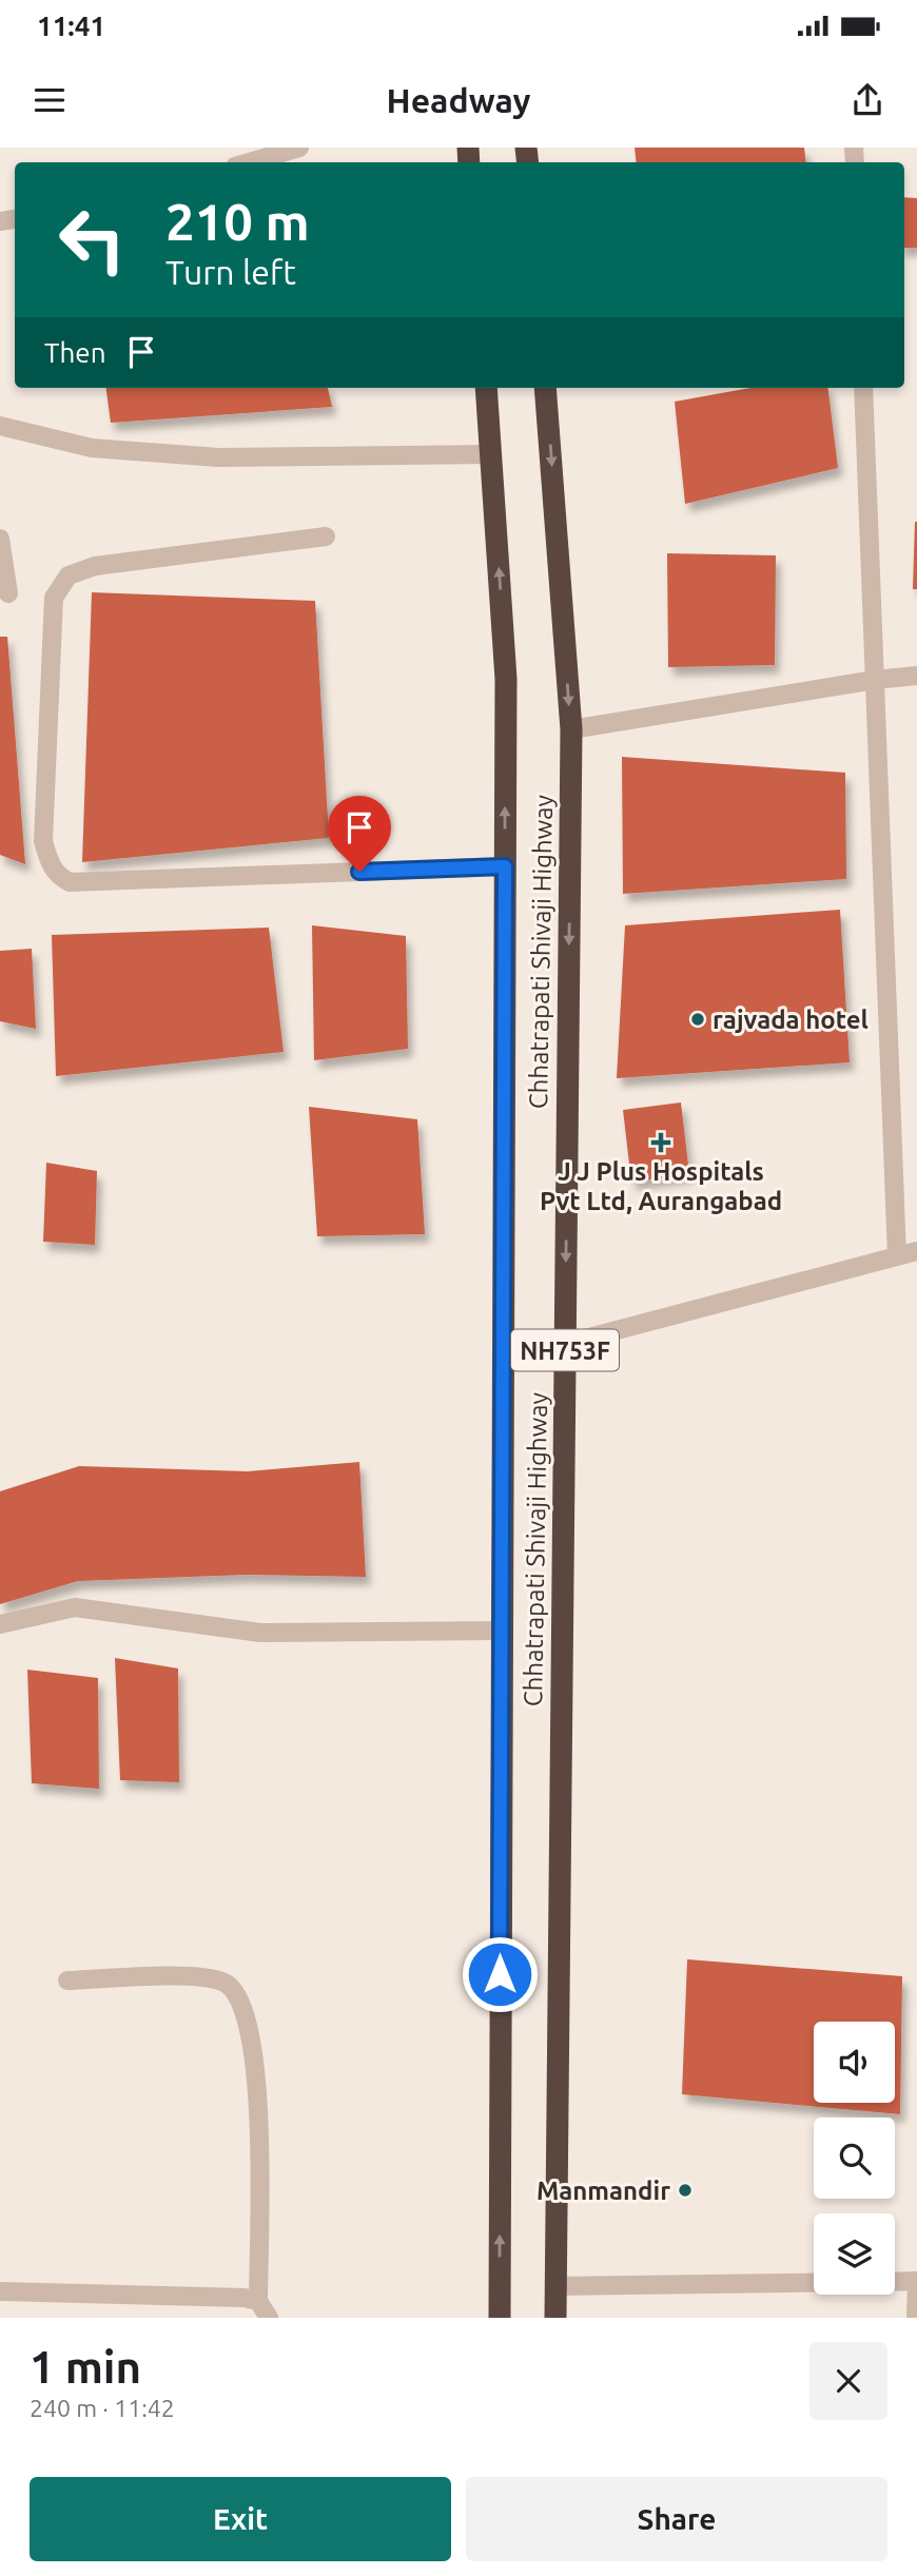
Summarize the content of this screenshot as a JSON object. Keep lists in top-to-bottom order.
{
  "streets": {
    "highway": ["Chhatrapati Shivaji Highway", "NH753F"]
  },
  "places": {
    "other": ["rajvada hotel", "Manmandir"],
    "health": ["J J Plus Hospitals Pvt Ltd, Aurangabad"]
  },
  "page": {
    "status": "11:41",
    "header": "Headway",
    "turn": ["210 m", "Turn left"],
    "then": "Then",
    "heading": ["1 min", "240 m · 11:42"],
    "buttons": ["Exit", "Share"]
  }
}
